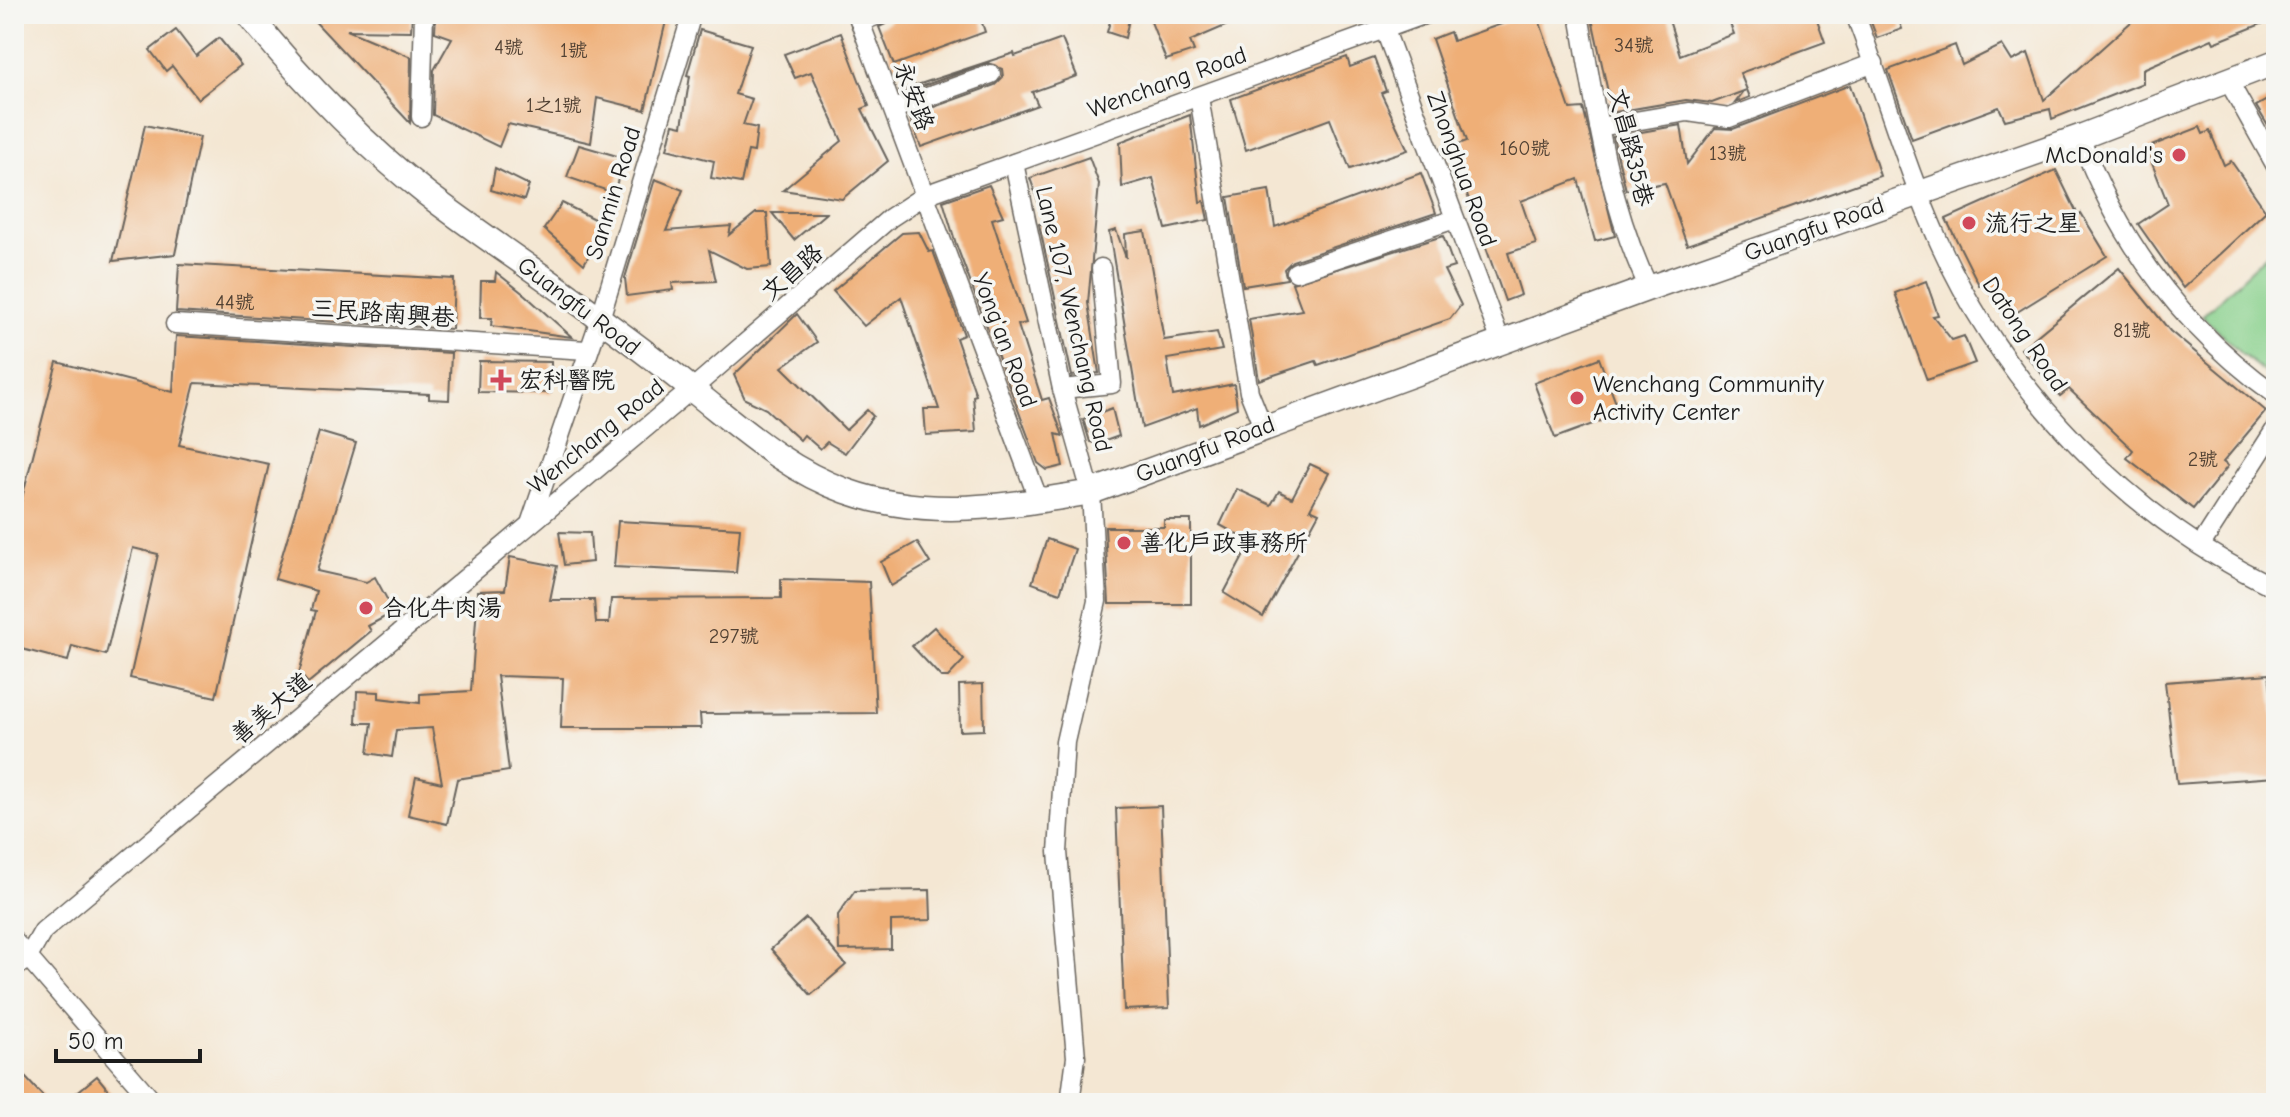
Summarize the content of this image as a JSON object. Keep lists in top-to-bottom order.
{
  "streets": {
    "main road": ["Guangfu Road"],
    "street": [
      "Wenchang Road",
      "永安路",
      "文昌路35巷",
      "Zhonghua Road",
      "Sanmin Road",
      "文昌路",
      "三民路南興巷",
      "Lane 107, Wenchang Road",
      "Datong Road",
      "Yong'an Road",
      "善美大道"
    ]
  },
  "crossings": [
    ["Wenchang Road", "永安路"],
    ["Wenchang Road", "Zhonghua Road"],
    ["Wenchang Road", "Sanmin Road"],
    ["Wenchang Road", "Guangfu Road"],
    ["Wenchang Road", "文昌路"],
    ["Wenchang Road", "Lane 107, Wenchang Road"],
    ["Wenchang Road", "Yong'an Road"],
    ["Wenchang Road", "善美大道"],
    ["永安路", "文昌路"],
    ["永安路", "Yong'an Road"],
    ["文昌路35巷", "Guangfu Road"],
    ["Zhonghua Road", "Guangfu Road"],
    ["Sanmin Road", "Guangfu Road"],
    ["Sanmin Road", "三民路南興巷"],
    ["Sanmin Road", "善美大道"],
    ["Guangfu Road", "文昌路"],
    ["Guangfu Road", "Lane 107, Wenchang Road"],
    ["Guangfu Road", "Datong Road"],
    ["Guangfu Road", "Yong'an Road"],
    ["文昌路", "Yong'an Road"]
  ],
  "places": {
    "other": [
      "McDonald's",
      "流行之星",
      "Wenchang Community Activity Center",
      "善化戶政事務所",
      "合化牛肉湯"
    ],
    "health": ["宏科醫院"]
  },
  "house_numbers": [
    "34號",
    "4號",
    "1號",
    "1之1號",
    "160號",
    "13號",
    "44號",
    "81號",
    "2號",
    "297號"
  ],
  "scale_bar": "50 m"
}
